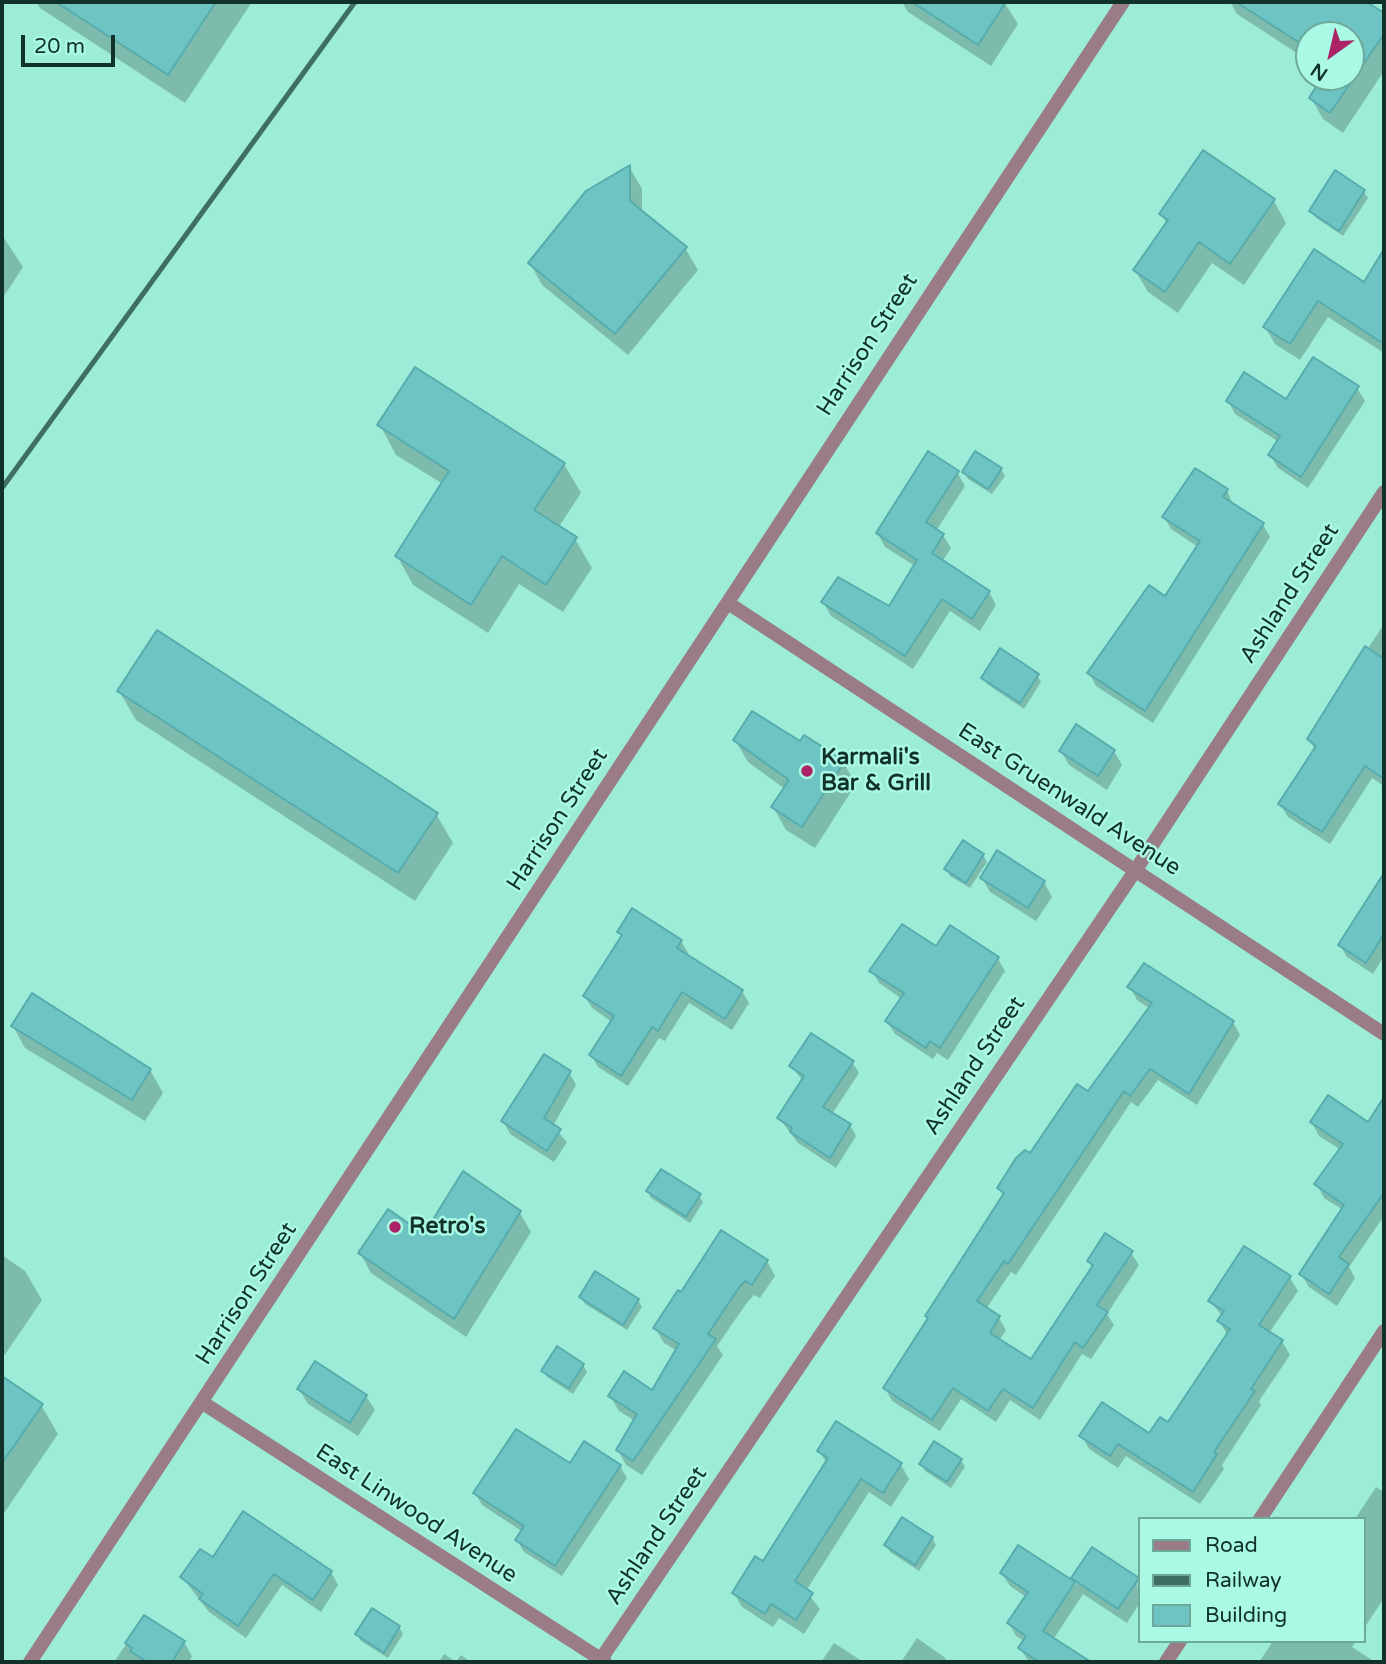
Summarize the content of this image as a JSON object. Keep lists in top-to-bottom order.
{
  "streets": {
    "street": [
      "Harrison Street",
      "Ashland Street",
      "East Gruenwald Avenue",
      "East Linwood Avenue"
    ]
  },
  "crossings": [
    ["Harrison Street", "East Gruenwald Avenue"],
    ["Harrison Street", "East Linwood Avenue"],
    ["Ashland Street", "East Gruenwald Avenue"],
    ["Ashland Street", "East Linwood Avenue"]
  ],
  "places": ["Karmali's Bar & Grill", "Retro's"],
  "legend": ["Road", "Railway", "Building"],
  "scale_bar": "20 m",
  "north": "bottom left"
}
